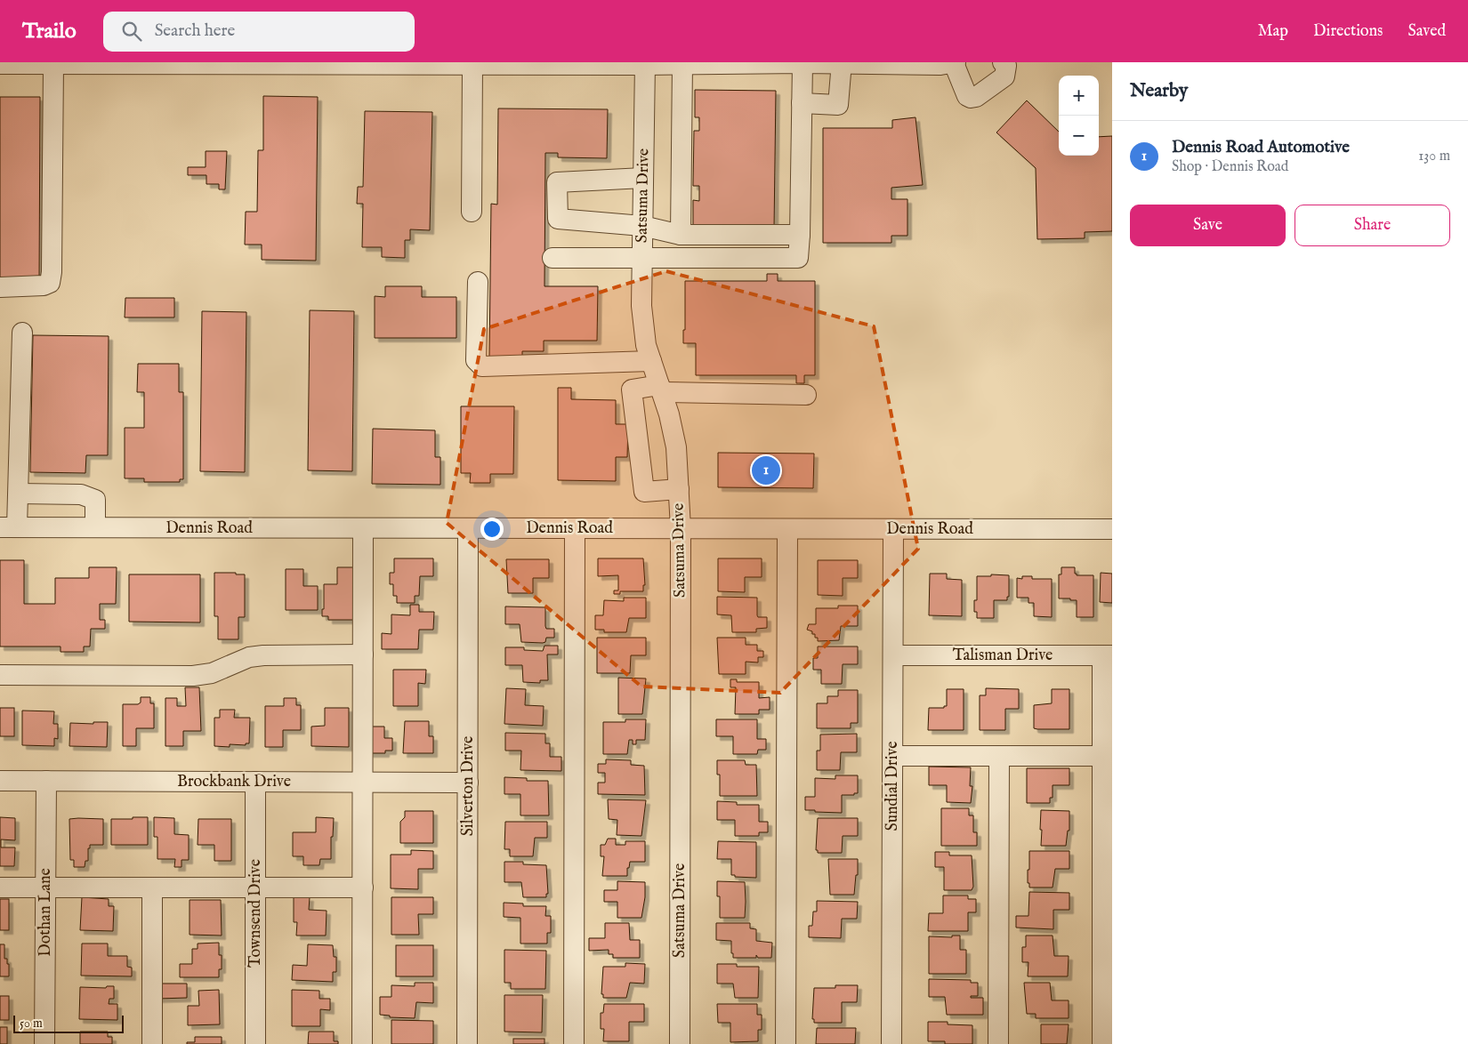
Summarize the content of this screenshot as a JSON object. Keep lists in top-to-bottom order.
{
  "streets": {
    "street": [
      "Satsuma Drive",
      "Dennis Road",
      "Talisman Drive",
      "Brockbank Drive",
      "Silverton Drive",
      "Sundial Drive",
      "Dothan Lane",
      "Townsend Drive"
    ]
  },
  "crossings": [
    ["Satsuma Drive", "Dennis Road"],
    ["Dennis Road", "Silverton Drive"],
    ["Dennis Road", "Sundial Drive"],
    ["Talisman Drive", "Sundial Drive"],
    ["Brockbank Drive", "Silverton Drive"],
    ["Brockbank Drive", "Dothan Lane"],
    ["Brockbank Drive", "Townsend Drive"]
  ],
  "scale_bar": "50 m",
  "page": {
    "header": "Trailo",
    "search": "Search here",
    "nav": ["Map", "Directions", "Saved"],
    "heading": "Nearby",
    "map_buttons": ["+", "−"],
    "list": [
      {
        "mark": "1",
        "name": "Dennis Road Automotive",
        "note": "Shop · Dennis Road",
        "value": "130 m"
      }
    ],
    "buttons": ["Save", "Share"],
    "pins": "1",
    "scale": "50 m"
  }
}
